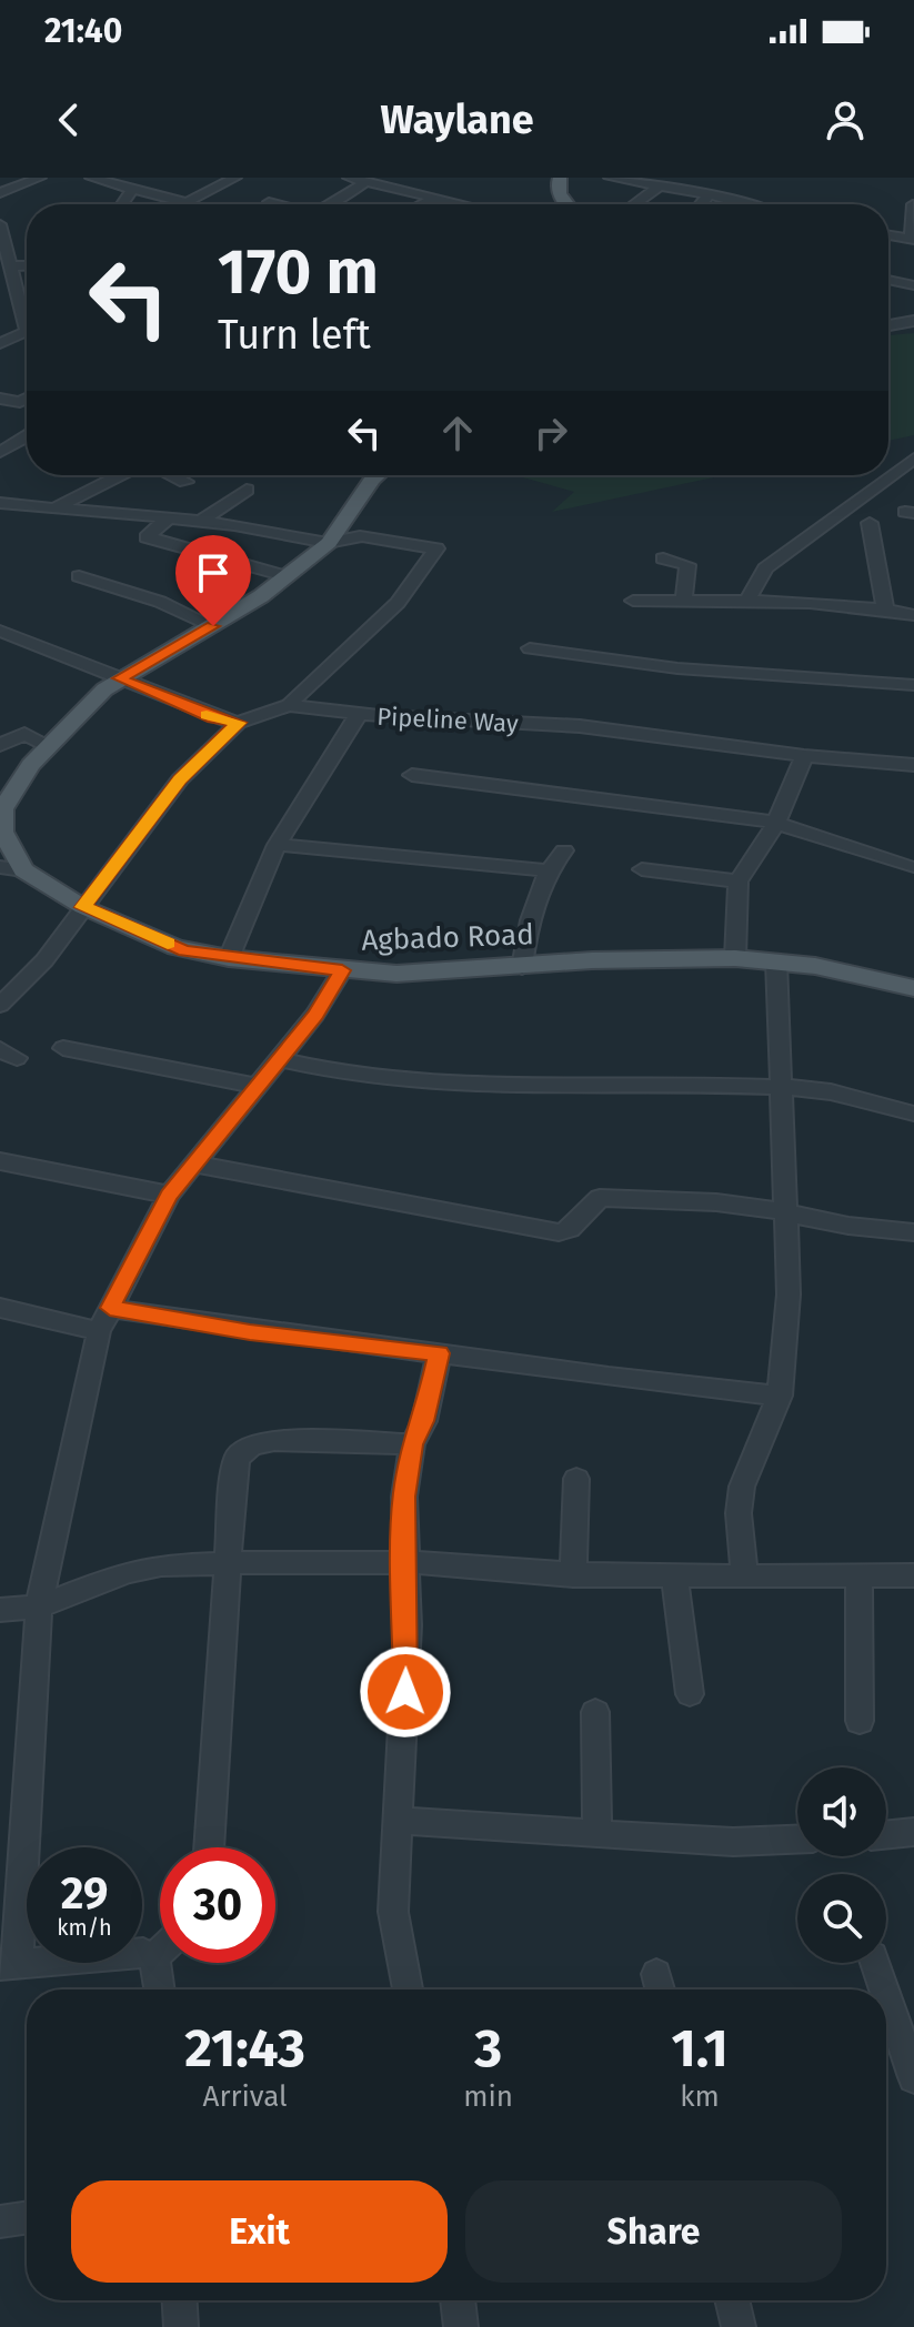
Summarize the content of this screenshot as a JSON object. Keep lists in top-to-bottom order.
{
  "streets": {
    "main road": ["Agbado Road"],
    "street": ["Pipeline Way"]
  },
  "page": {
    "status": "21:40",
    "header": "Waylane",
    "turn": ["170 m", "Turn left"],
    "speed": "29 km/h",
    "limit": "30",
    "eta": [
      "21:43",
      "Arrival",
      "3",
      "min",
      "1.1",
      "km"
    ],
    "buttons": ["Exit", "Share"]
  }
}
